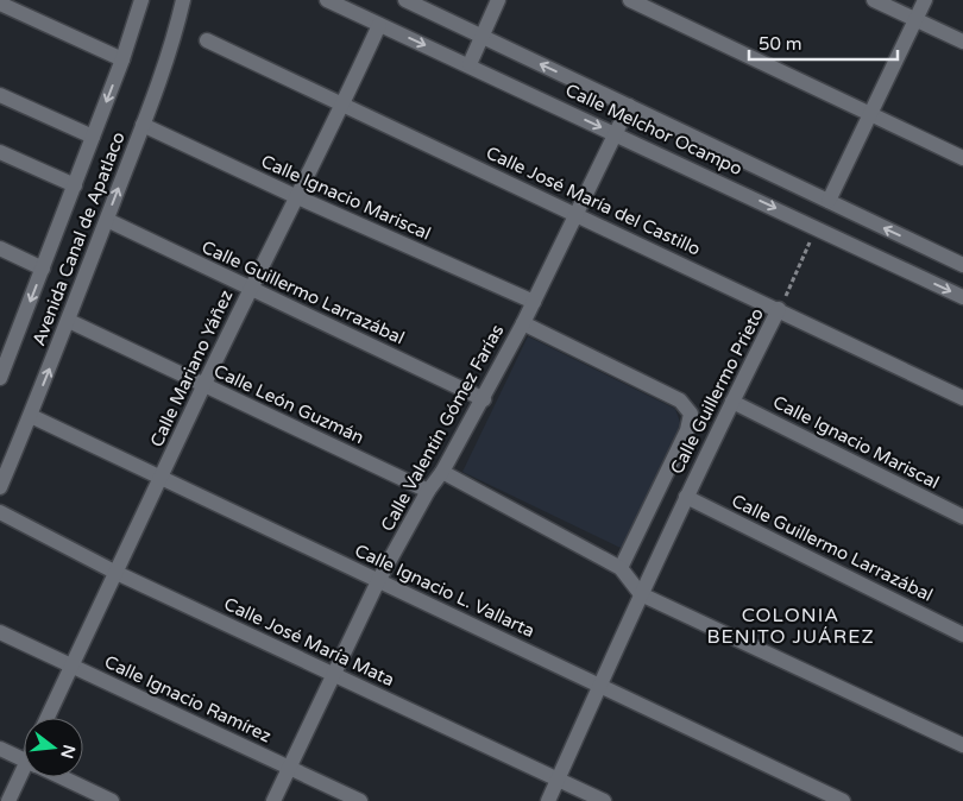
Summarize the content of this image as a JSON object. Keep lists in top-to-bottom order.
{
  "streets": {
    "street": [
      "Calle Melchor Ocampo",
      "Calle Ignacio Mariscal",
      "Calle José María del Castillo",
      "Avenida Canal de Apatlaco",
      "Calle Guillermo Larrazábal",
      "Calle Mariano Yáñez",
      "Calle Guillermo Prieto",
      "Calle León Guzmán",
      "Calle Valentín Gómez Farías",
      "Calle Ignacio L. Vallarta",
      "Calle José María Mata",
      "Calle Ignacio Ramírez"
    ]
  },
  "crossings": [
    ["Calle Melchor Ocampo", "Calle Mariano Yáñez"],
    ["Calle Melchor Ocampo", "Calle Guillermo Prieto"],
    ["Calle Melchor Ocampo", "Calle Valentín Gómez Farías"],
    ["Calle Ignacio Mariscal", "Avenida Canal de Apatlaco"],
    ["Calle Ignacio Mariscal", "Calle Mariano Yáñez"],
    ["Calle Ignacio Mariscal", "Calle Guillermo Prieto"],
    ["Calle Ignacio Mariscal", "Calle Valentín Gómez Farías"],
    ["Calle José María del Castillo", "Calle Mariano Yáñez"],
    ["Calle José María del Castillo", "Calle Guillermo Prieto"],
    ["Calle José María del Castillo", "Calle Valentín Gómez Farías"],
    ["Avenida Canal de Apatlaco", "Calle Guillermo Larrazábal"],
    ["Avenida Canal de Apatlaco", "Calle León Guzmán"],
    ["Avenida Canal de Apatlaco", "Calle Ignacio L. Vallarta"],
    ["Calle Guillermo Larrazábal", "Calle Mariano Yáñez"],
    ["Calle Guillermo Larrazábal", "Calle Guillermo Prieto"],
    ["Calle Guillermo Larrazábal", "Calle Valentín Gómez Farías"],
    ["Calle Mariano Yáñez", "Calle León Guzmán"],
    ["Calle Mariano Yáñez", "Calle Ignacio L. Vallarta"],
    ["Calle Mariano Yáñez", "Calle José María Mata"],
    ["Calle Mariano Yáñez", "Calle Ignacio Ramírez"],
    ["Calle Guillermo Prieto", "Calle Ignacio L. Vallarta"],
    ["Calle Guillermo Prieto", "Calle José María Mata"],
    ["Calle León Guzmán", "Calle Valentín Gómez Farías"],
    ["Calle Valentín Gómez Farías", "Calle Ignacio L. Vallarta"],
    ["Calle Valentín Gómez Farías", "Calle José María Mata"],
    ["Calle Valentín Gómez Farías", "Calle Ignacio Ramírez"]
  ],
  "districts": ["COLONIA BENITO JUÁREZ"],
  "scale_bar": "50 m",
  "north": "right"
}
